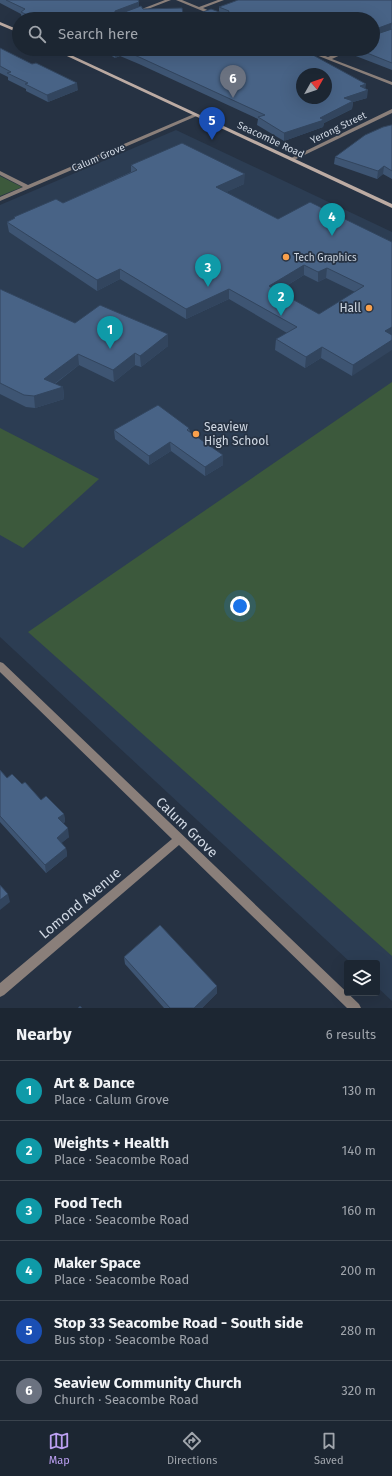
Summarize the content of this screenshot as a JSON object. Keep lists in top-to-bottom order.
{
  "streets": {
    "main road": ["Seacombe Road"],
    "street": ["Yerong Street", "Calum Grove", "Lomond Avenue"]
  },
  "crossings": [
    ["Yerong Street", "Seacombe Road"],
    ["Seacombe Road", "Calum Grove"],
    ["Calum Grove", "Lomond Avenue"]
  ],
  "places": ["Tech Graphics", "Hall", "Seaview High School"],
  "north": "top right",
  "page": {
    "search": "Search here",
    "pins": [
      "6",
      "5",
      "4",
      "3",
      "2",
      "1"
    ],
    "heading": ["Nearby", "6 results"],
    "list": [
      {
        "mark": "1",
        "name": "Art & Dance",
        "note": "Place · Calum Grove",
        "value": "130 m"
      },
      {
        "mark": "2",
        "name": "Weights + Health",
        "note": "Place · Seacombe Road",
        "value": "140 m"
      },
      {
        "mark": "3",
        "name": "Food Tech",
        "note": "Place · Seacombe Road",
        "value": "160 m"
      },
      {
        "mark": "4",
        "name": "Maker Space",
        "note": "Place · Seacombe Road",
        "value": "200 m"
      },
      {
        "mark": "5",
        "name": "Stop 33 Seacombe Road - South side",
        "note": "Bus stop · Seacombe Road",
        "value": "280 m"
      },
      {
        "mark": "6",
        "name": "Seaview Community Church",
        "note": "Church · Seacombe Road",
        "value": "320 m"
      }
    ],
    "nav": ["Map", "Directions", "Saved"]
  }
}
